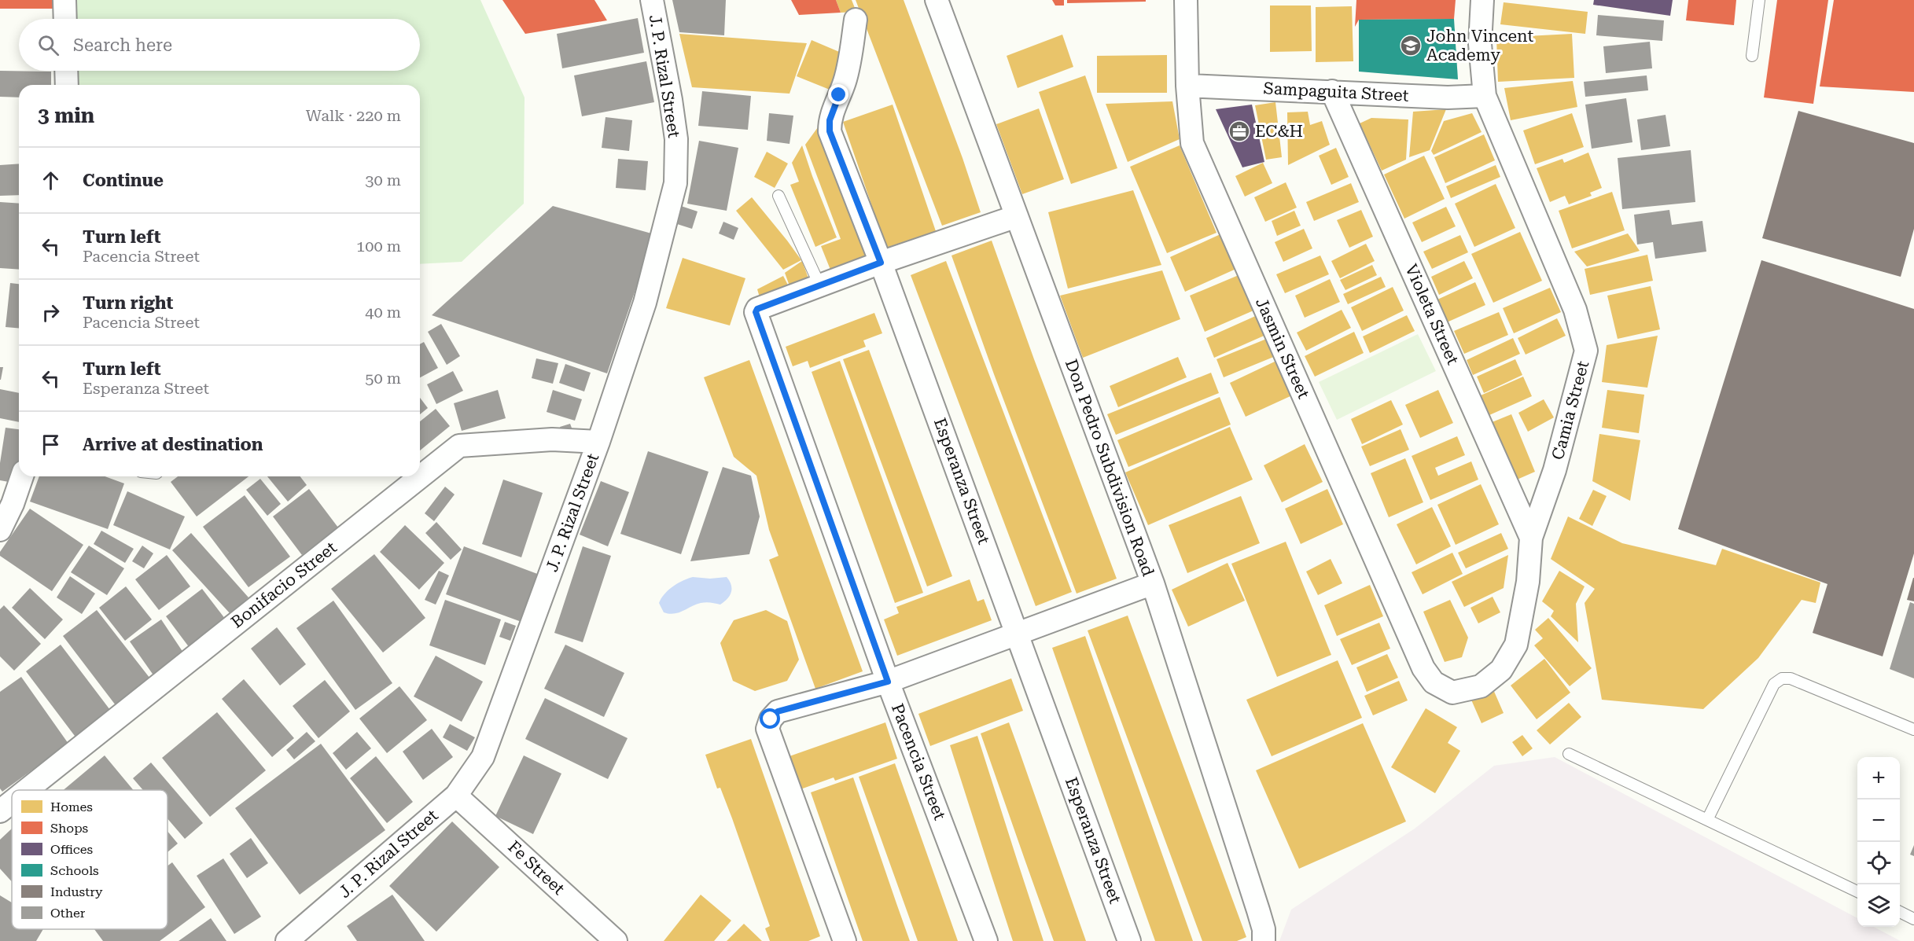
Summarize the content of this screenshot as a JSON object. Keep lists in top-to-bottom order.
{
  "streets": {
    "street": [
      "J. P. Rizal Street",
      "Sampaguita Street",
      "Violeta Street",
      "Jasmin Street",
      "Camia Street",
      "Don Pedro Subdivision Road",
      "Esperanza Street",
      "Bonifacio Street",
      "Pacencia Street",
      "Fe Street"
    ]
  },
  "crossings": [
    ["J. P. Rizal Street", "Bonifacio Street"],
    ["J. P. Rizal Street", "Fe Street"],
    ["Sampaguita Street", "Violeta Street"],
    ["Sampaguita Street", "Jasmin Street"],
    ["Sampaguita Street", "Camia Street"],
    ["Violeta Street", "Camia Street"],
    ["Jasmin Street", "Camia Street"],
    ["Don Pedro Subdivision Road", "Pacencia Street"],
    ["Esperanza Street", "Pacencia Street"]
  ],
  "places": {
    "school or university": ["John Vincent Academy"],
    "office": ["EC&H"]
  },
  "legend": [
    "Homes",
    "Shops",
    "Offices",
    "Schools",
    "Industry",
    "Other"
  ],
  "page": {
    "search": "Search here",
    "heading": ["3 min", "Walk · 220 m"],
    "list": [
      ["Continue", "30 m"],
      ["Turn left", "Pacencia Street", "100 m"],
      ["Turn right", "Pacencia Street", "40 m"],
      ["Turn left", "Esperanza Street", "50 m"],
      "Arrive at destination"
    ],
    "map_buttons": ["+", "−"]
  }
}
